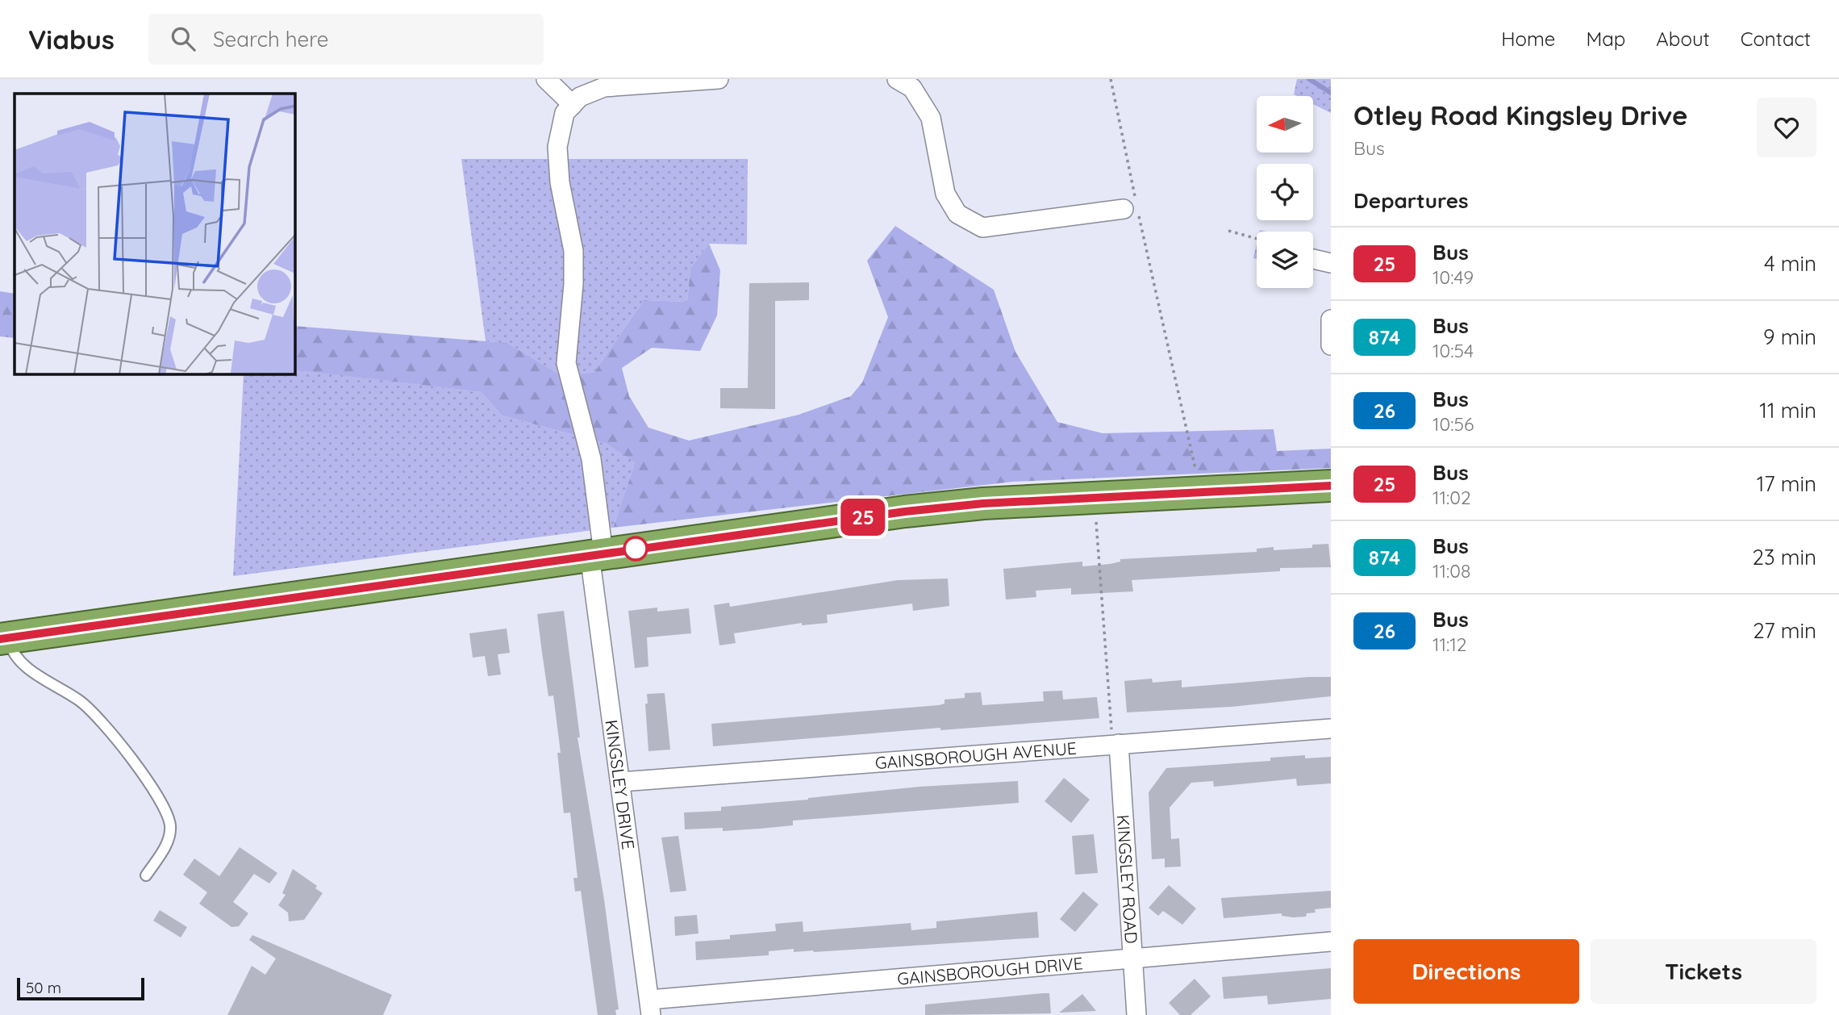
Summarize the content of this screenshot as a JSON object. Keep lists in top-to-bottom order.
{
  "streets": {
    "street": [
      "GAINSBOROUGH AVENUE",
      "KINGSLEY DRIVE",
      "KINGSLEY ROAD",
      "GAINSBOROUGH DRIVE"
    ]
  },
  "crossings": [
    ["GAINSBOROUGH AVENUE", "KINGSLEY DRIVE"],
    ["GAINSBOROUGH AVENUE", "KINGSLEY ROAD"],
    ["KINGSLEY DRIVE", "GAINSBOROUGH DRIVE"],
    ["KINGSLEY ROAD", "GAINSBOROUGH DRIVE"]
  ],
  "lines": ["bus line 25"],
  "scale_bar": "50 m",
  "north": "left",
  "page": {
    "header": "Viabus",
    "search": "Search here",
    "nav": [
      "Home",
      "Map",
      "About",
      "Contact"
    ],
    "on_map": "25",
    "heading": [
      ["Otley Road Kingsley Drive", "Bus"],
      "Departures"
    ],
    "list": [
      {
        "mark": "25",
        "name": "Bus",
        "note": "10:49",
        "value": "4 min"
      },
      {
        "mark": "874",
        "name": "Bus",
        "note": "10:54",
        "value": "9 min"
      },
      {
        "mark": "26",
        "name": "Bus",
        "note": "10:56",
        "value": "11 min"
      },
      {
        "mark": "25",
        "name": "Bus",
        "note": "11:02",
        "value": "17 min"
      },
      {
        "mark": "874",
        "name": "Bus",
        "note": "11:08",
        "value": "23 min"
      },
      {
        "mark": "26",
        "name": "Bus",
        "note": "11:12",
        "value": "27 min"
      }
    ],
    "buttons": ["Directions", "Tickets"],
    "scale": "50 m"
  }
}
